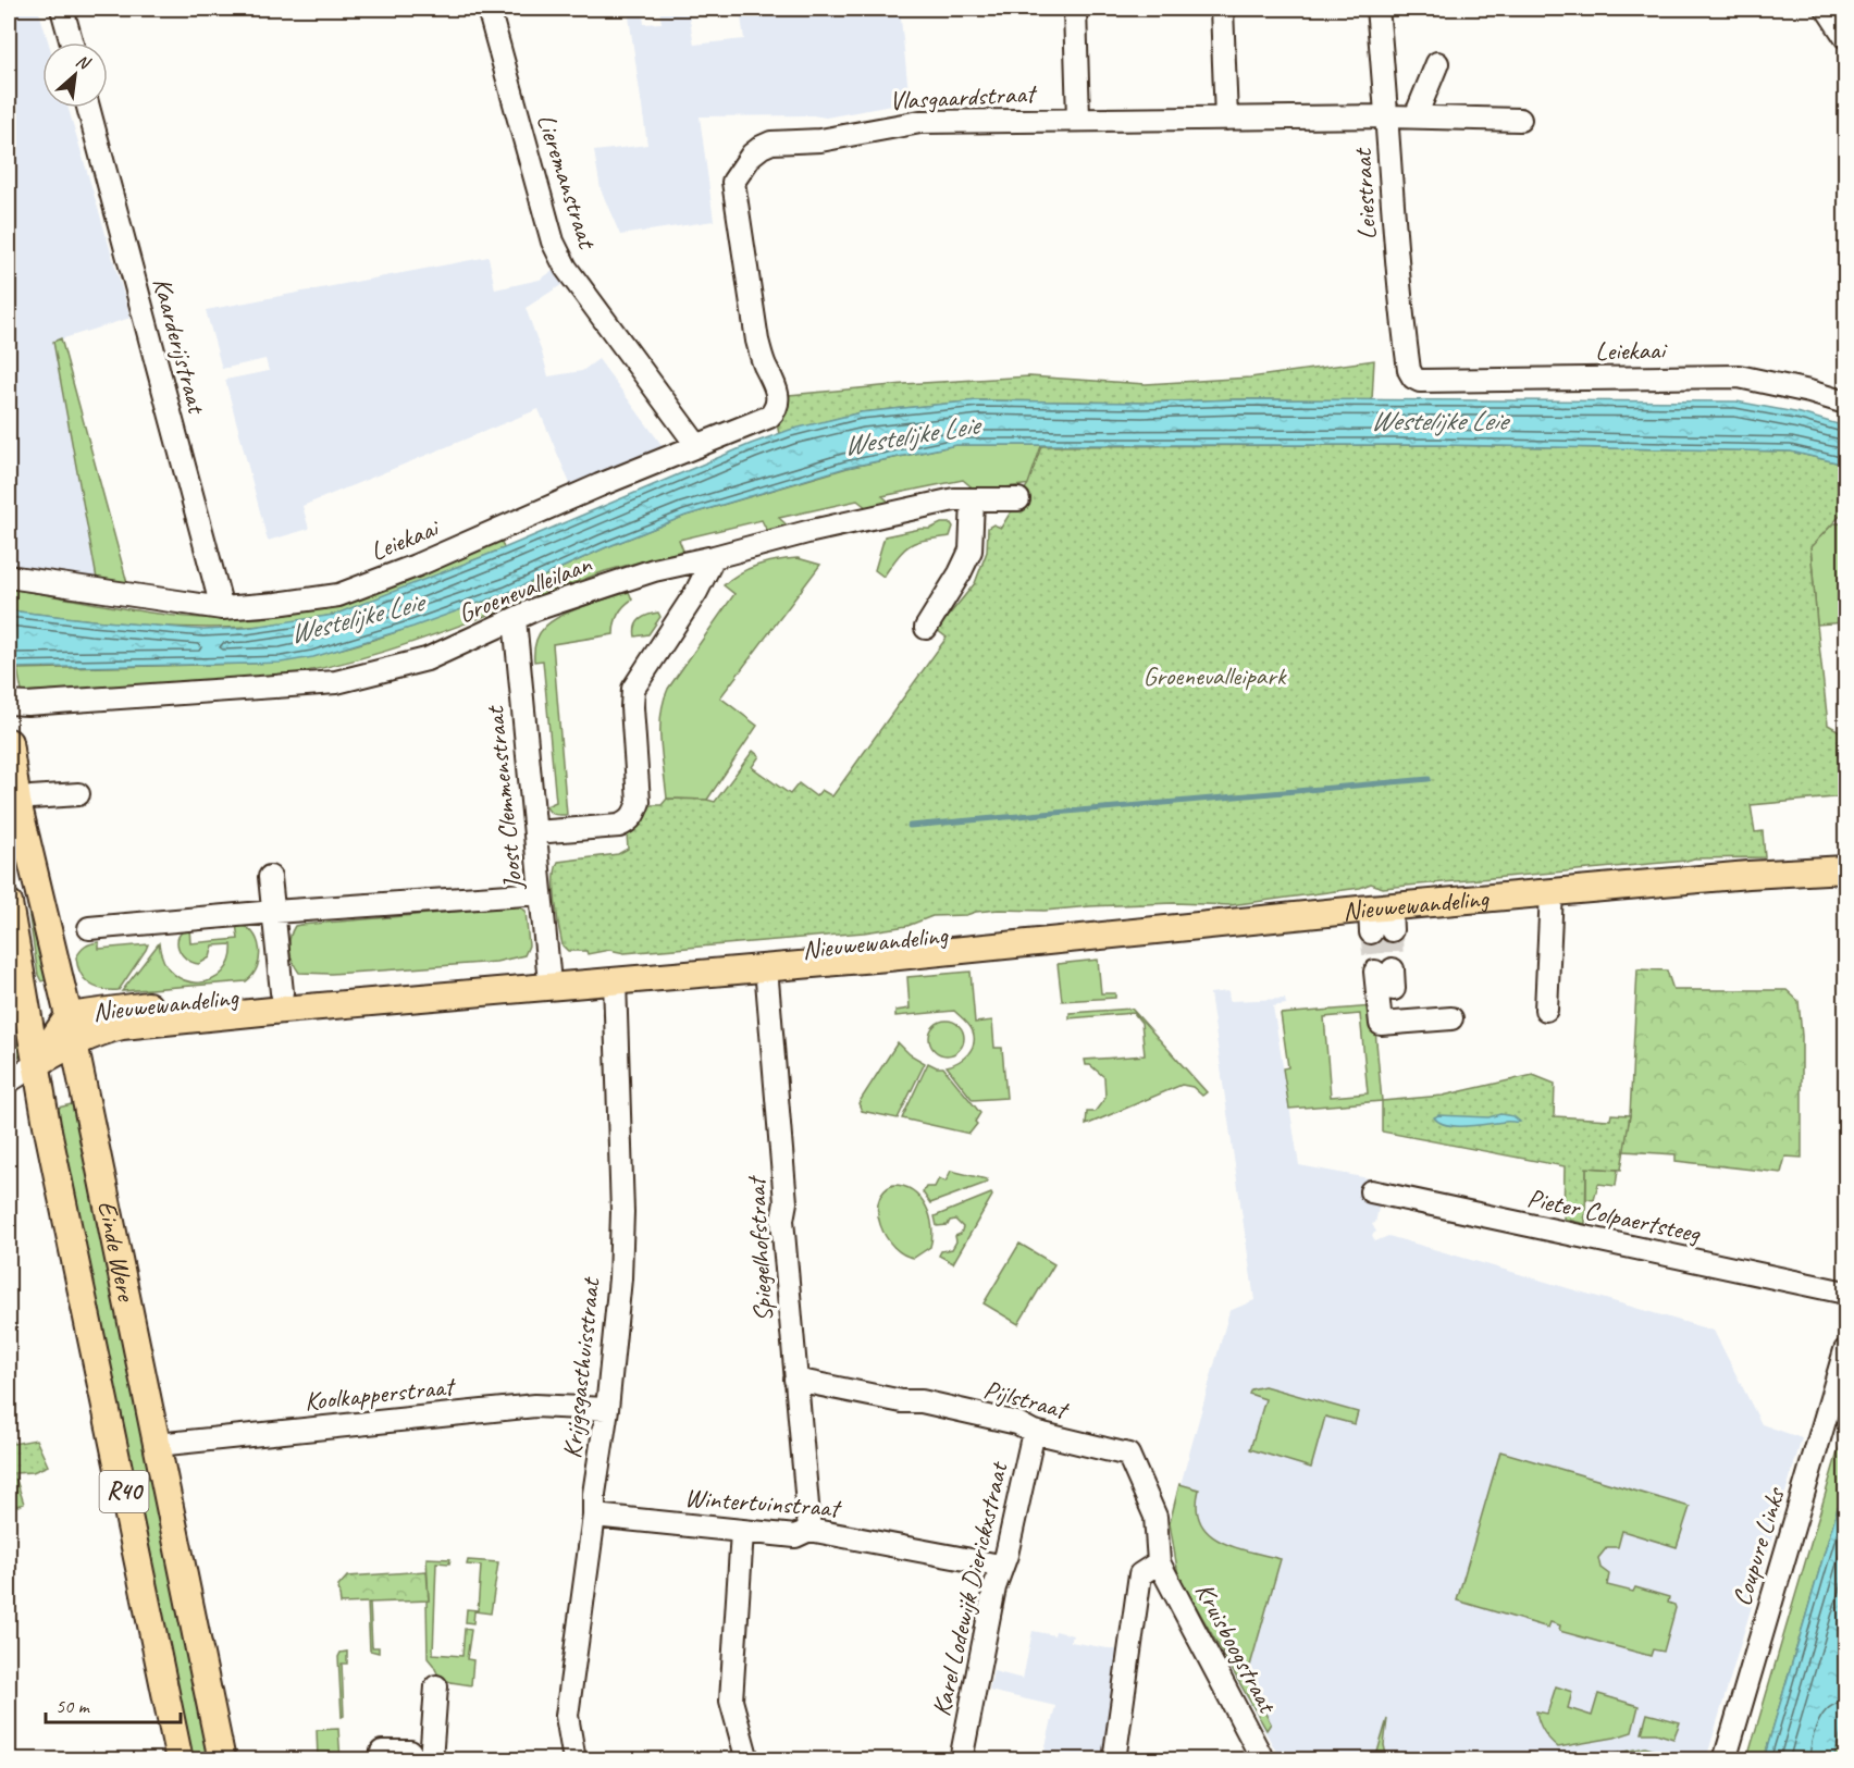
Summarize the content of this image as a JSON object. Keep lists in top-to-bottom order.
{
  "streets": {
    "main road": ["Nieuwewandeling", "Einde Were", "R40"],
    "street": [
      "Vlasgaardstraat",
      "Lieremanstraat",
      "Leiestraat",
      "Kaarderijstraat",
      "Leiekaai",
      "Groenevalleilaan",
      "Joost Clemmenstraat",
      "Pieter Colpaertsteeg",
      "Spiegelhofstraat",
      "Krijgsgasthuisstraat",
      "Koolkapperstraat",
      "Pijlstraat",
      "Wintertuinstraat",
      "Coupure Links",
      "Karel Lodewijk Dierickxstraat",
      "Kruisboogstraat"
    ]
  },
  "crossings": [
    ["Vlasgaardstraat", "Leiestraat"],
    ["Vlasgaardstraat", "Leiekaai"],
    ["Lieremanstraat", "Leiekaai"],
    ["Leiestraat", "Leiekaai"],
    ["Kaarderijstraat", "Leiekaai"],
    ["Groenevalleilaan", "Joost Clemmenstraat"],
    ["Joost Clemmenstraat", "Nieuwewandeling"],
    ["Nieuwewandeling", "Einde Were"],
    ["Nieuwewandeling", "Spiegelhofstraat"],
    ["Nieuwewandeling", "Krijgsgasthuisstraat"],
    ["Einde Were", "Koolkapperstraat"],
    ["Spiegelhofstraat", "Pijlstraat"],
    ["Spiegelhofstraat", "Wintertuinstraat"],
    ["Krijgsgasthuisstraat", "Koolkapperstraat"],
    ["Krijgsgasthuisstraat", "Wintertuinstraat"],
    ["Pijlstraat", "Karel Lodewijk Dierickxstraat"],
    ["Pijlstraat", "Kruisboogstraat"],
    ["Wintertuinstraat", "Karel Lodewijk Dierickxstraat"]
  ],
  "water": ["Westelijke Leie"],
  "parks": ["Groenevalleipark"],
  "scale_bar": "50 m",
  "north": "top right"
}
